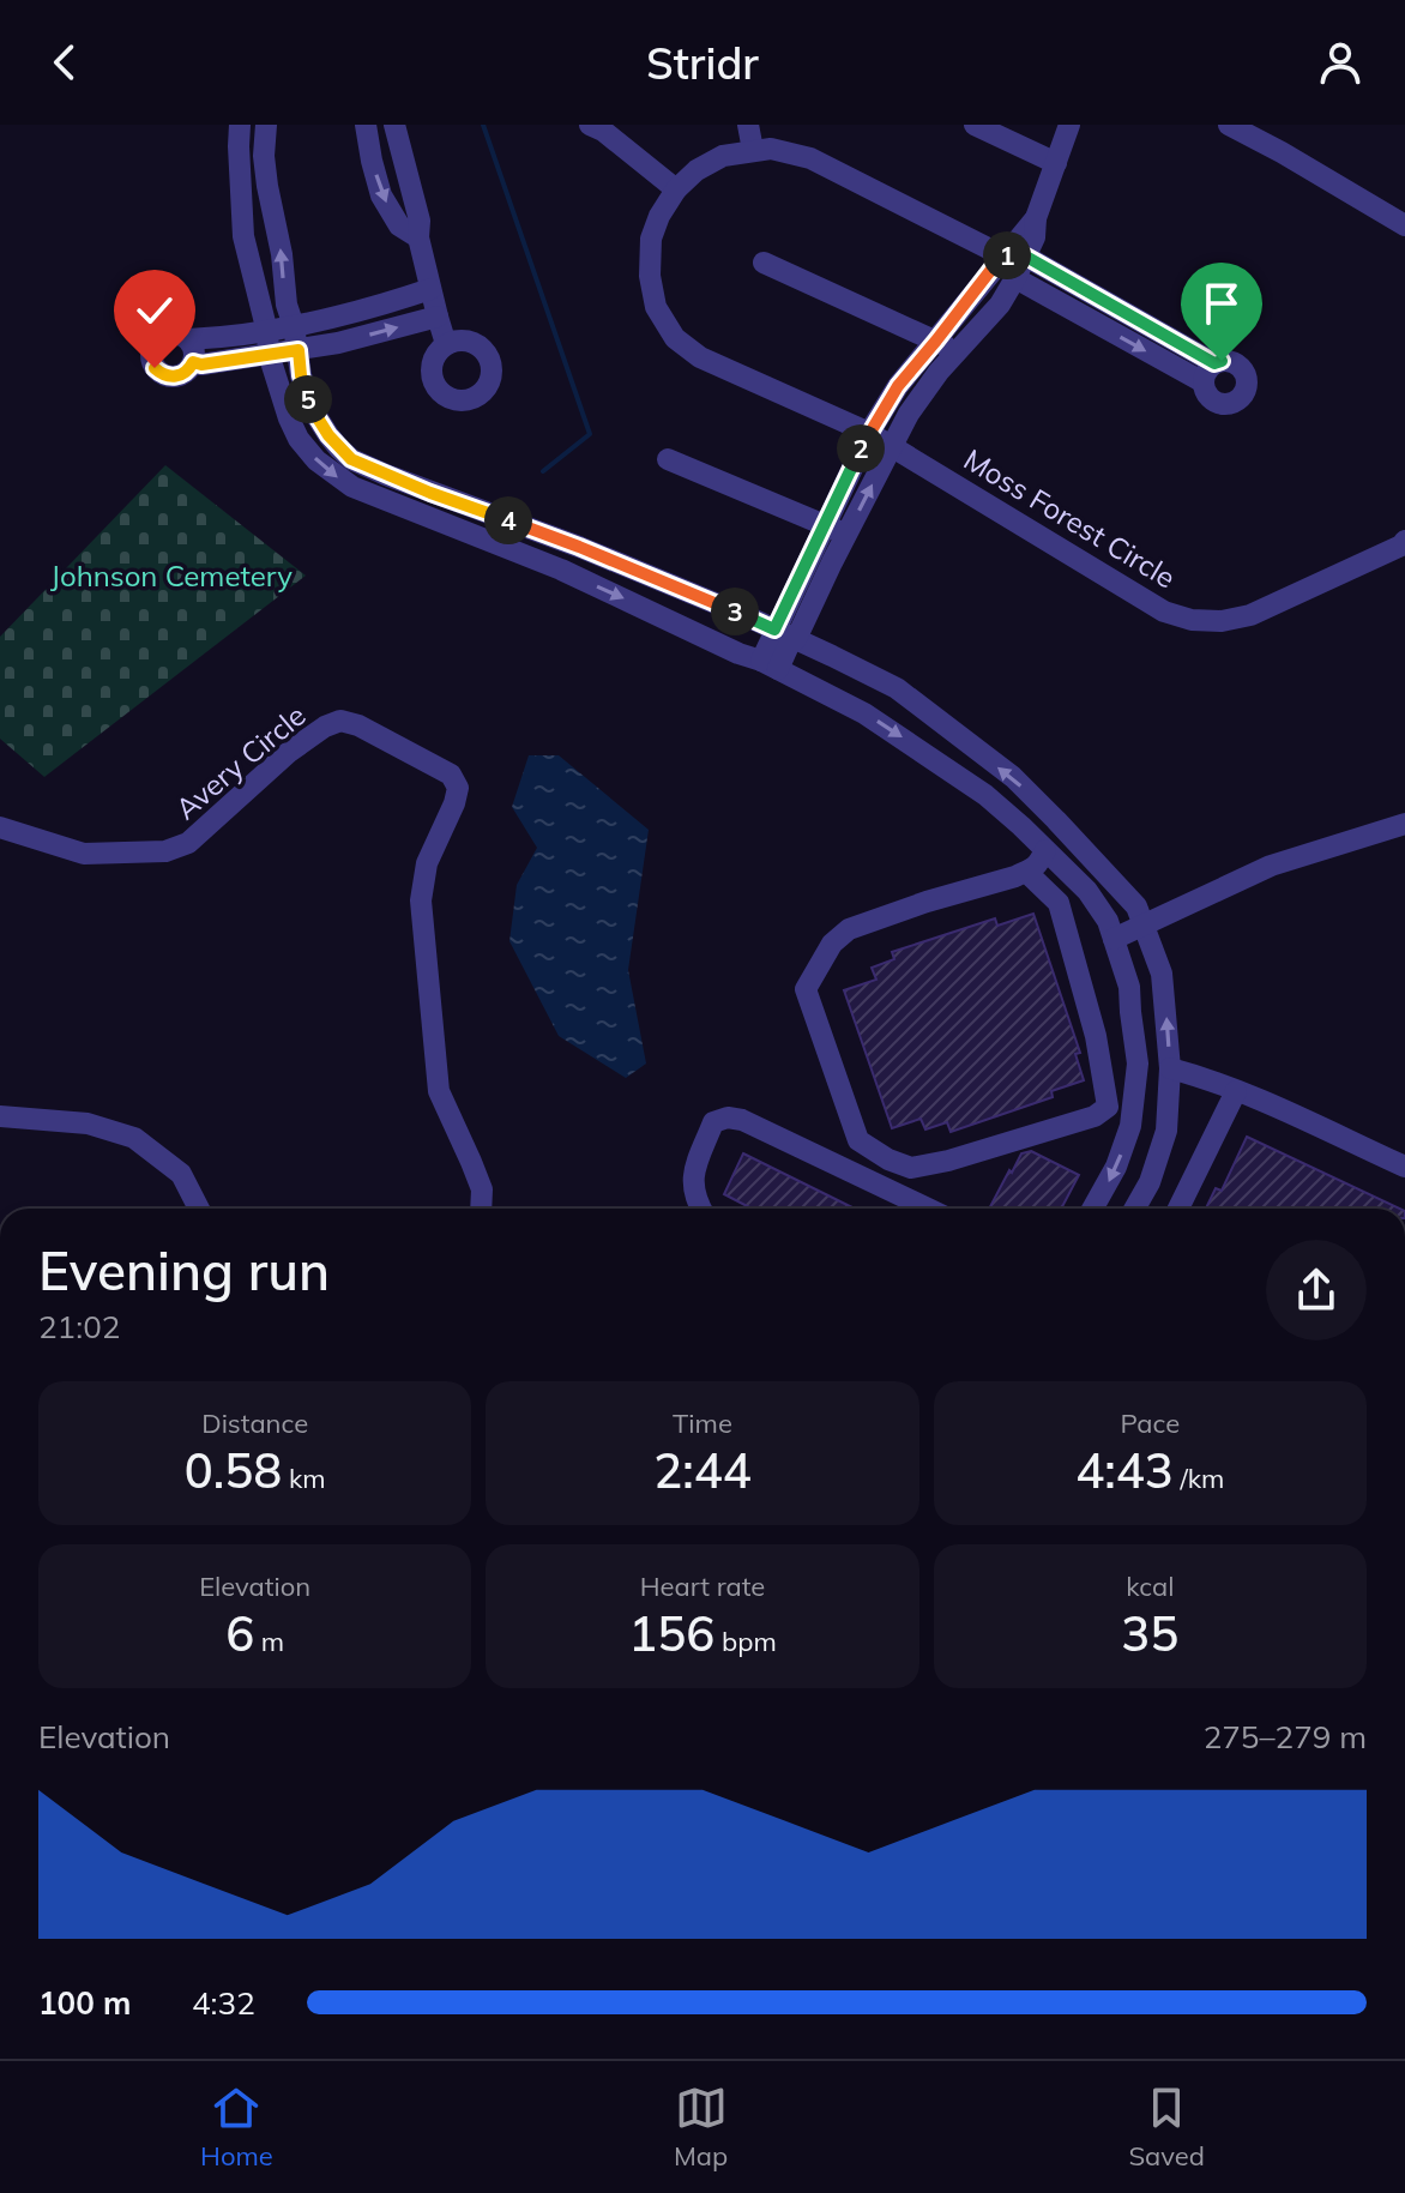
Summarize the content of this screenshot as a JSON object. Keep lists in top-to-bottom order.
{
  "streets": {
    "street": ["Moss Forest Circle", "Avery Circle"]
  },
  "parks": ["Johnson Cemetery"],
  "page": {
    "header": "Stridr",
    "pins": [
      "1",
      "5",
      "2",
      "4",
      "3"
    ],
    "heading": ["Evening run", "21:02"],
    "stats": [
      ["Distance", "0.58 km"],
      ["Time", "2:44"],
      ["Pace", "4:43 /km"],
      ["Elevation", "6 m"],
      ["Heart rate", "156 bpm"],
      ["kcal", "35"]
    ],
    "chart": ["Elevation", "275–279 m"],
    "list": [
      {
        "name": "100 m",
        "note": "4:32"
      }
    ],
    "tabs": ["Home", "Map", "Saved"]
  }
}
